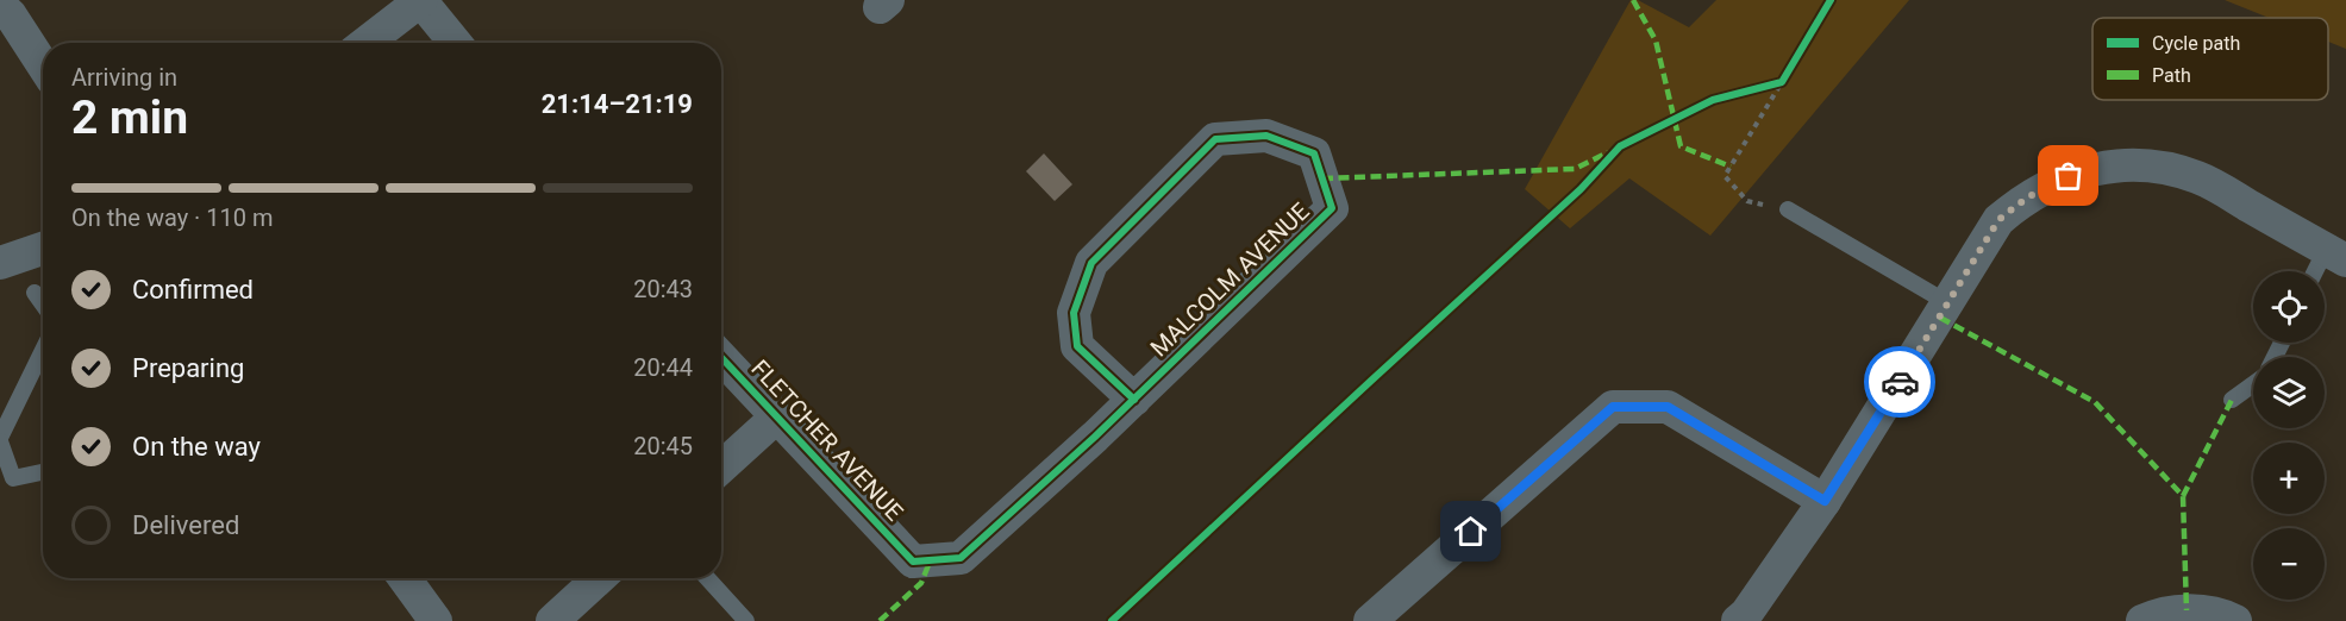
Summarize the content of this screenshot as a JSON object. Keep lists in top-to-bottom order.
{
  "streets": {
    "street": ["MALCOLM AVENUE", "FLETCHER AVENUE"]
  },
  "crossings": [
    ["MALCOLM AVENUE", "FLETCHER AVENUE"]
  ],
  "legend": ["Cycle path", "Path"],
  "page": {
    "heading": ["2 min", "Arriving in", "21:14–21:19"],
    "bar": "On the way · 110 m",
    "list": [
      ["Confirmed", "20:43"],
      ["Preparing", "20:44"],
      ["On the way", "20:45"],
      "Delivered"
    ],
    "map_buttons": ["+", "−"]
  }
}
